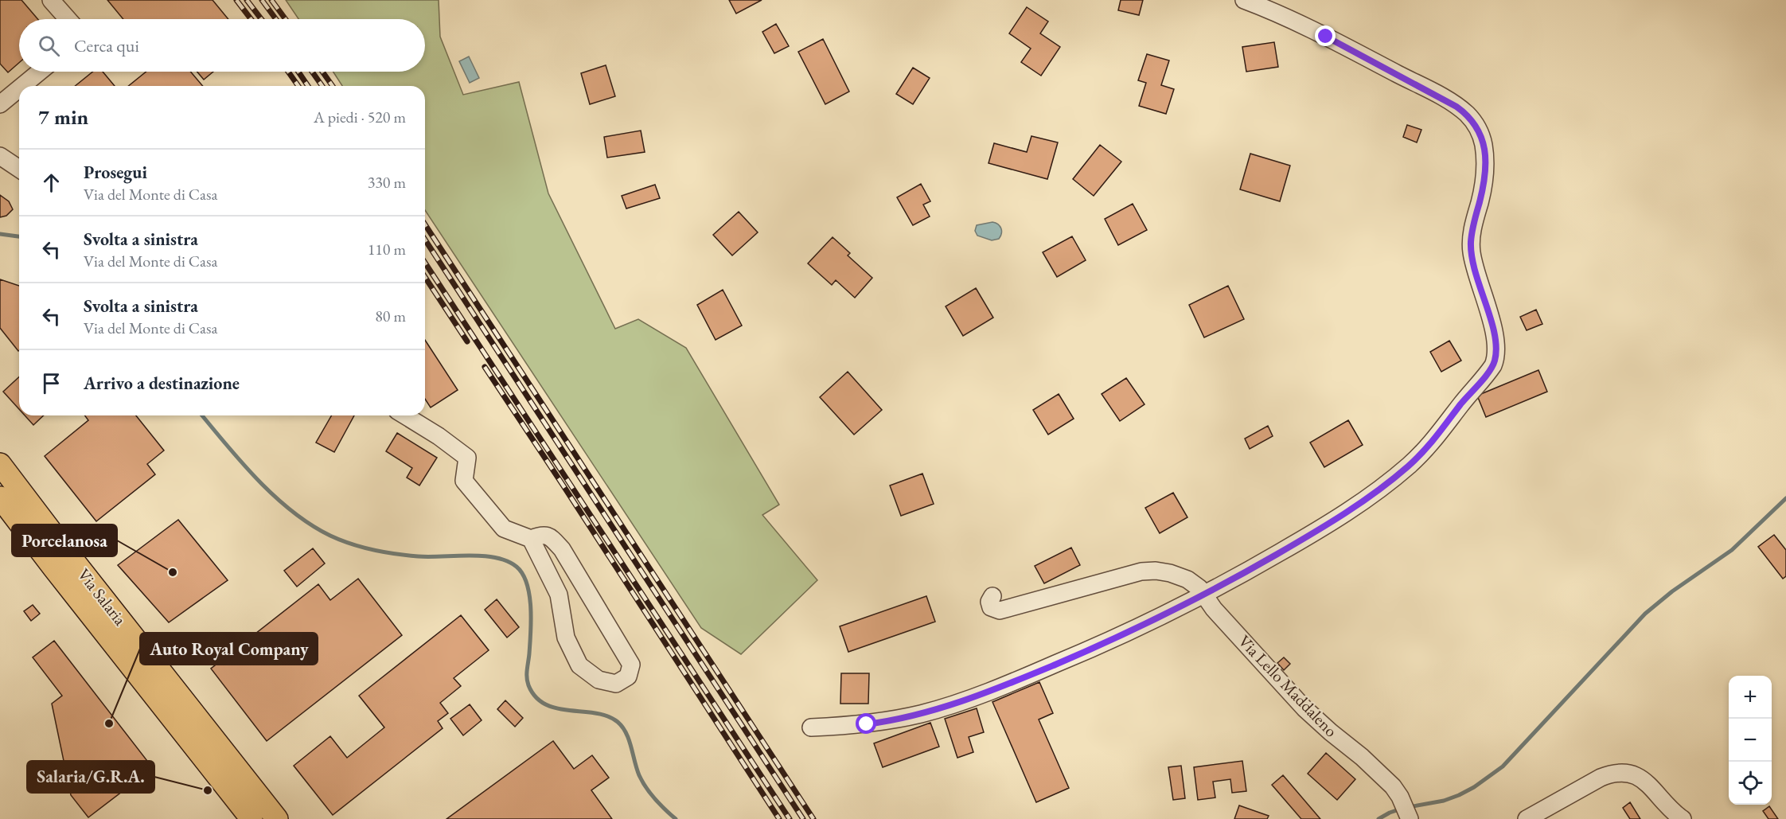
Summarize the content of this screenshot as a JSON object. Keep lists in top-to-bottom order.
{
  "streets": {
    "main road": ["Via Salaria"],
    "street": ["Via Lello Maddaleno"]
  },
  "places": ["Porcelanosa", "Auto Royal Company", "Salaria/G.R.A."],
  "page": {
    "search": "Cerca qui",
    "heading": ["7 min", "A piedi · 520 m"],
    "list": [
      ["Prosegui", "Via del Monte di Casa", "330 m"],
      ["Svolta a sinistra", "Via del Monte di Casa", "110 m"],
      ["Svolta a sinistra", "Via del Monte di Casa", "80 m"],
      "Arrivo a destinazione"
    ],
    "map_buttons": ["+", "−"]
  }
}
